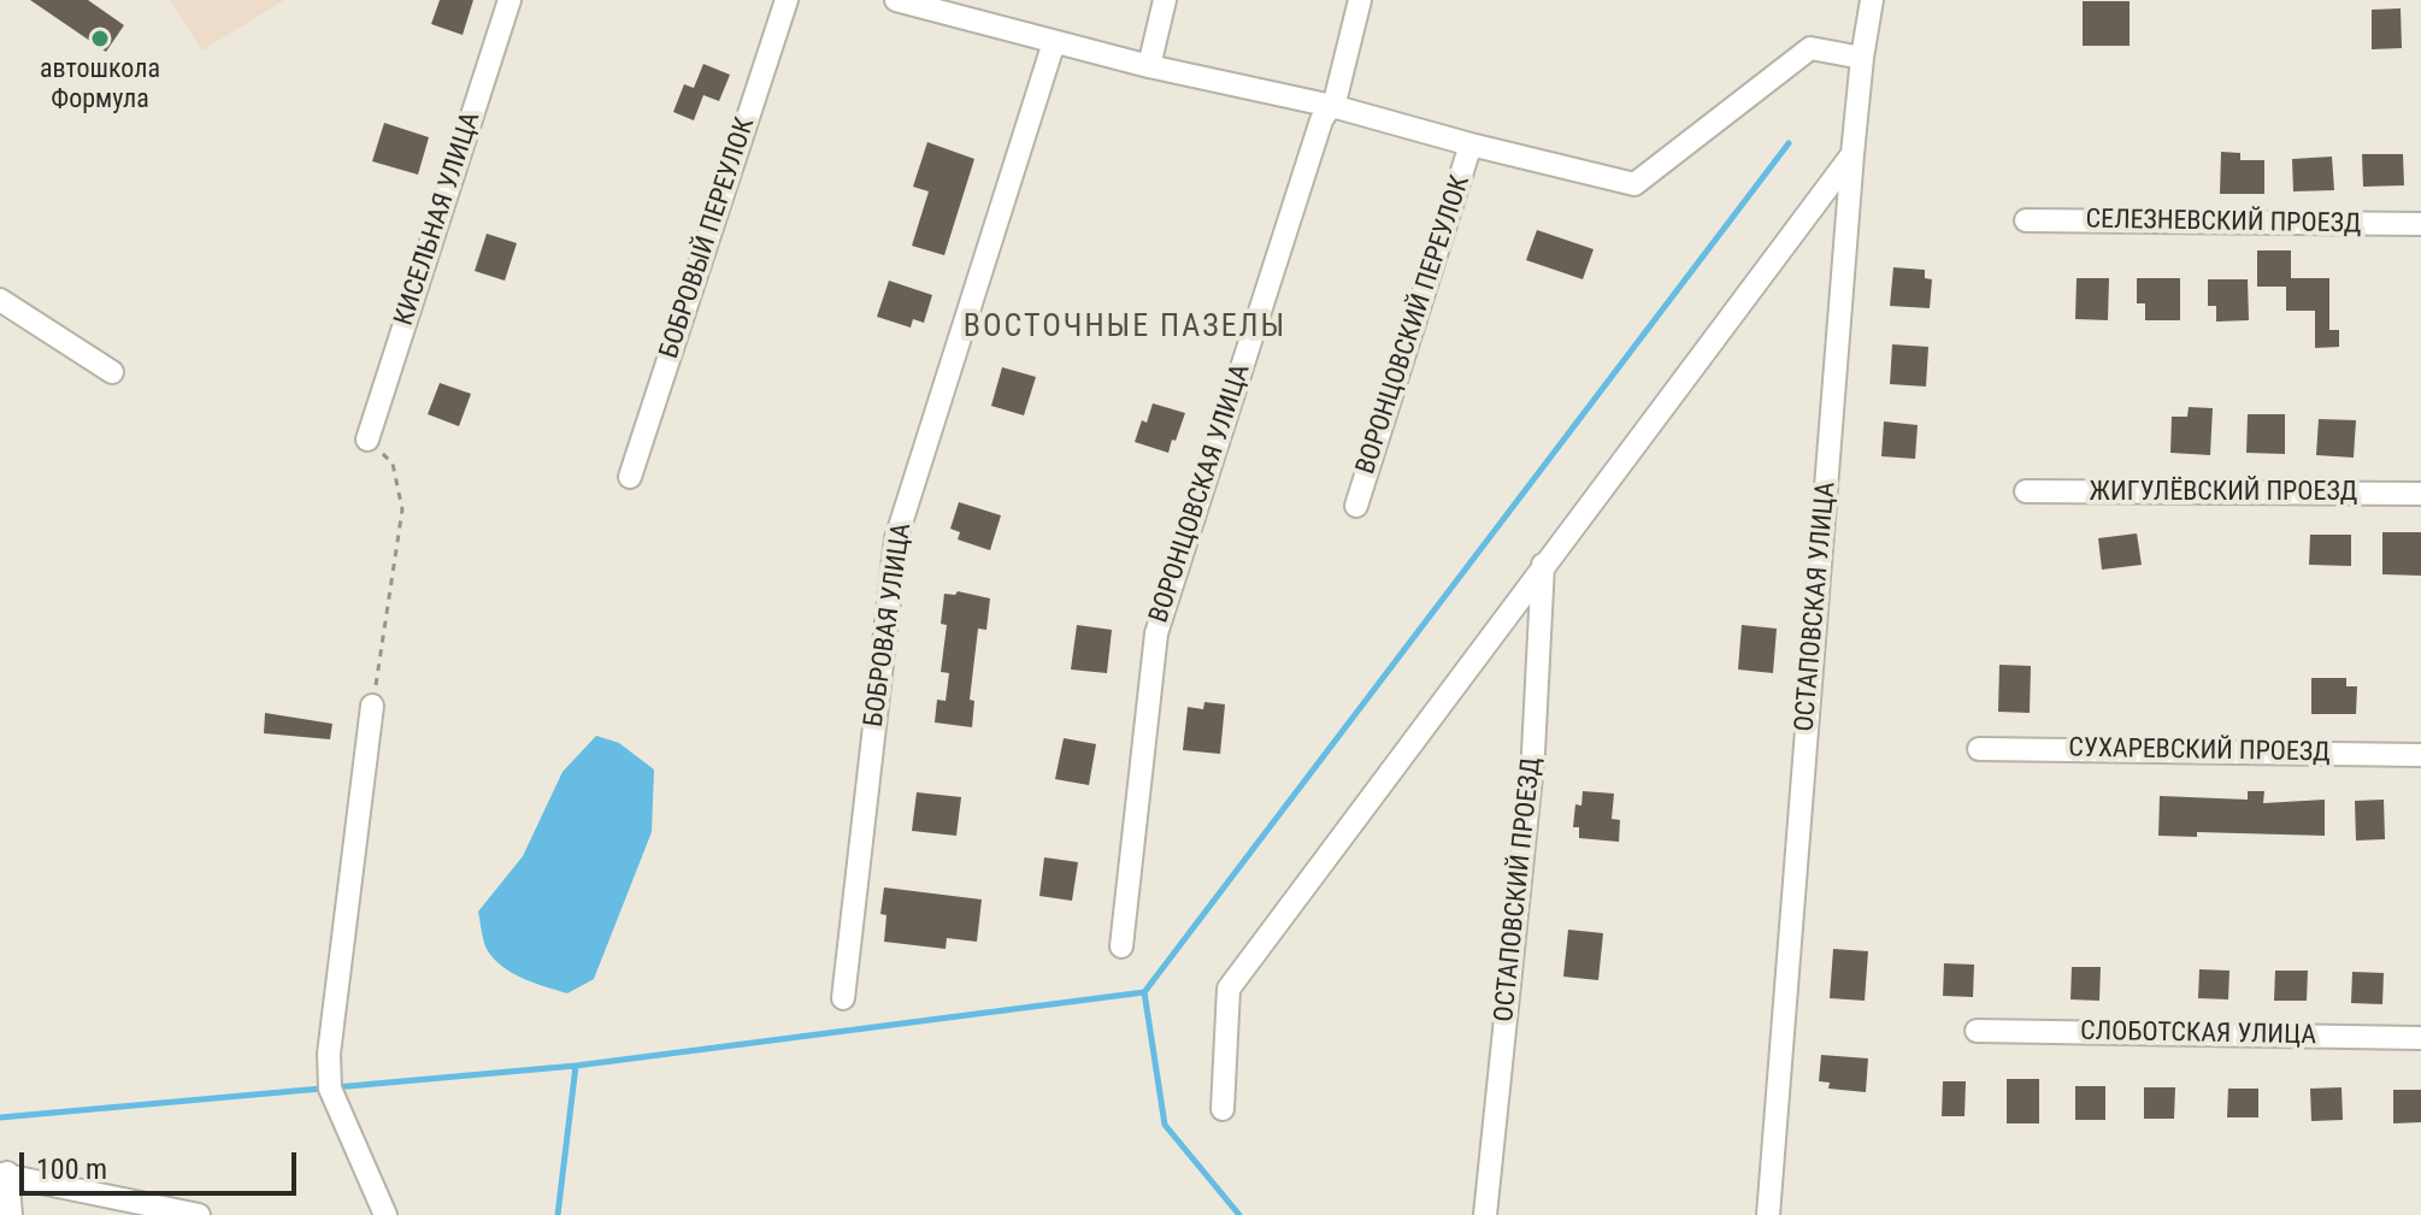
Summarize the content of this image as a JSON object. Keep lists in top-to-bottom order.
{
  "streets": {
    "street": [
      "КИСЕЛЬНАЯ УЛИЦА",
      "СЕЛЕЗНЕВСКИЙ ПРОЕЗД",
      "БОБРОВЫЙ ПЕРЕУЛОК",
      "ВОРОНЦОВСКИЙ ПЕРЕУЛОК",
      "ЖИГУЛЁВСКИЙ ПРОЕЗД",
      "ВОРОНЦОВСКАЯ УЛИЦА",
      "ОСТАПОВСКАЯ УЛИЦА",
      "БОБРОВАЯ УЛИЦА",
      "СУХАРЕВСКИЙ ПРОЕЗД",
      "ОСТАПОВСКИЙ ПРОЕЗД",
      "СЛОБОТСКАЯ УЛИЦА"
    ]
  },
  "districts": ["ВОСТОЧНЫЕ ПАЗЕЛЫ"],
  "places": ["автошкола Формула"],
  "scale_bar": "100 m"
}
